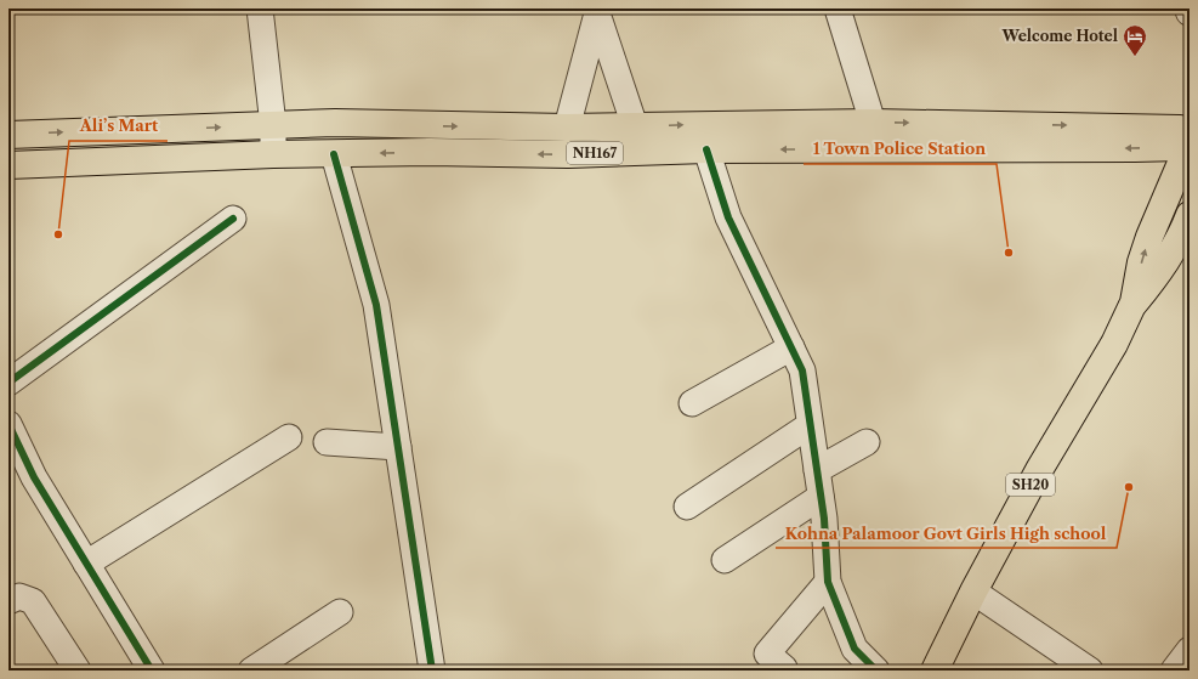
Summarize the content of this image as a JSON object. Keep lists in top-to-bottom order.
{
  "streets": {
    "main road": ["NH167", "SH20"]
  },
  "crossings": [
    ["NH167", "SH20"]
  ],
  "places": {
    "hotel": ["Welcome Hotel"],
    "other": ["Ali’s Mart", "1 Town Police Station", "Kohna Palamoor Govt Girls High school"]
  }
}
